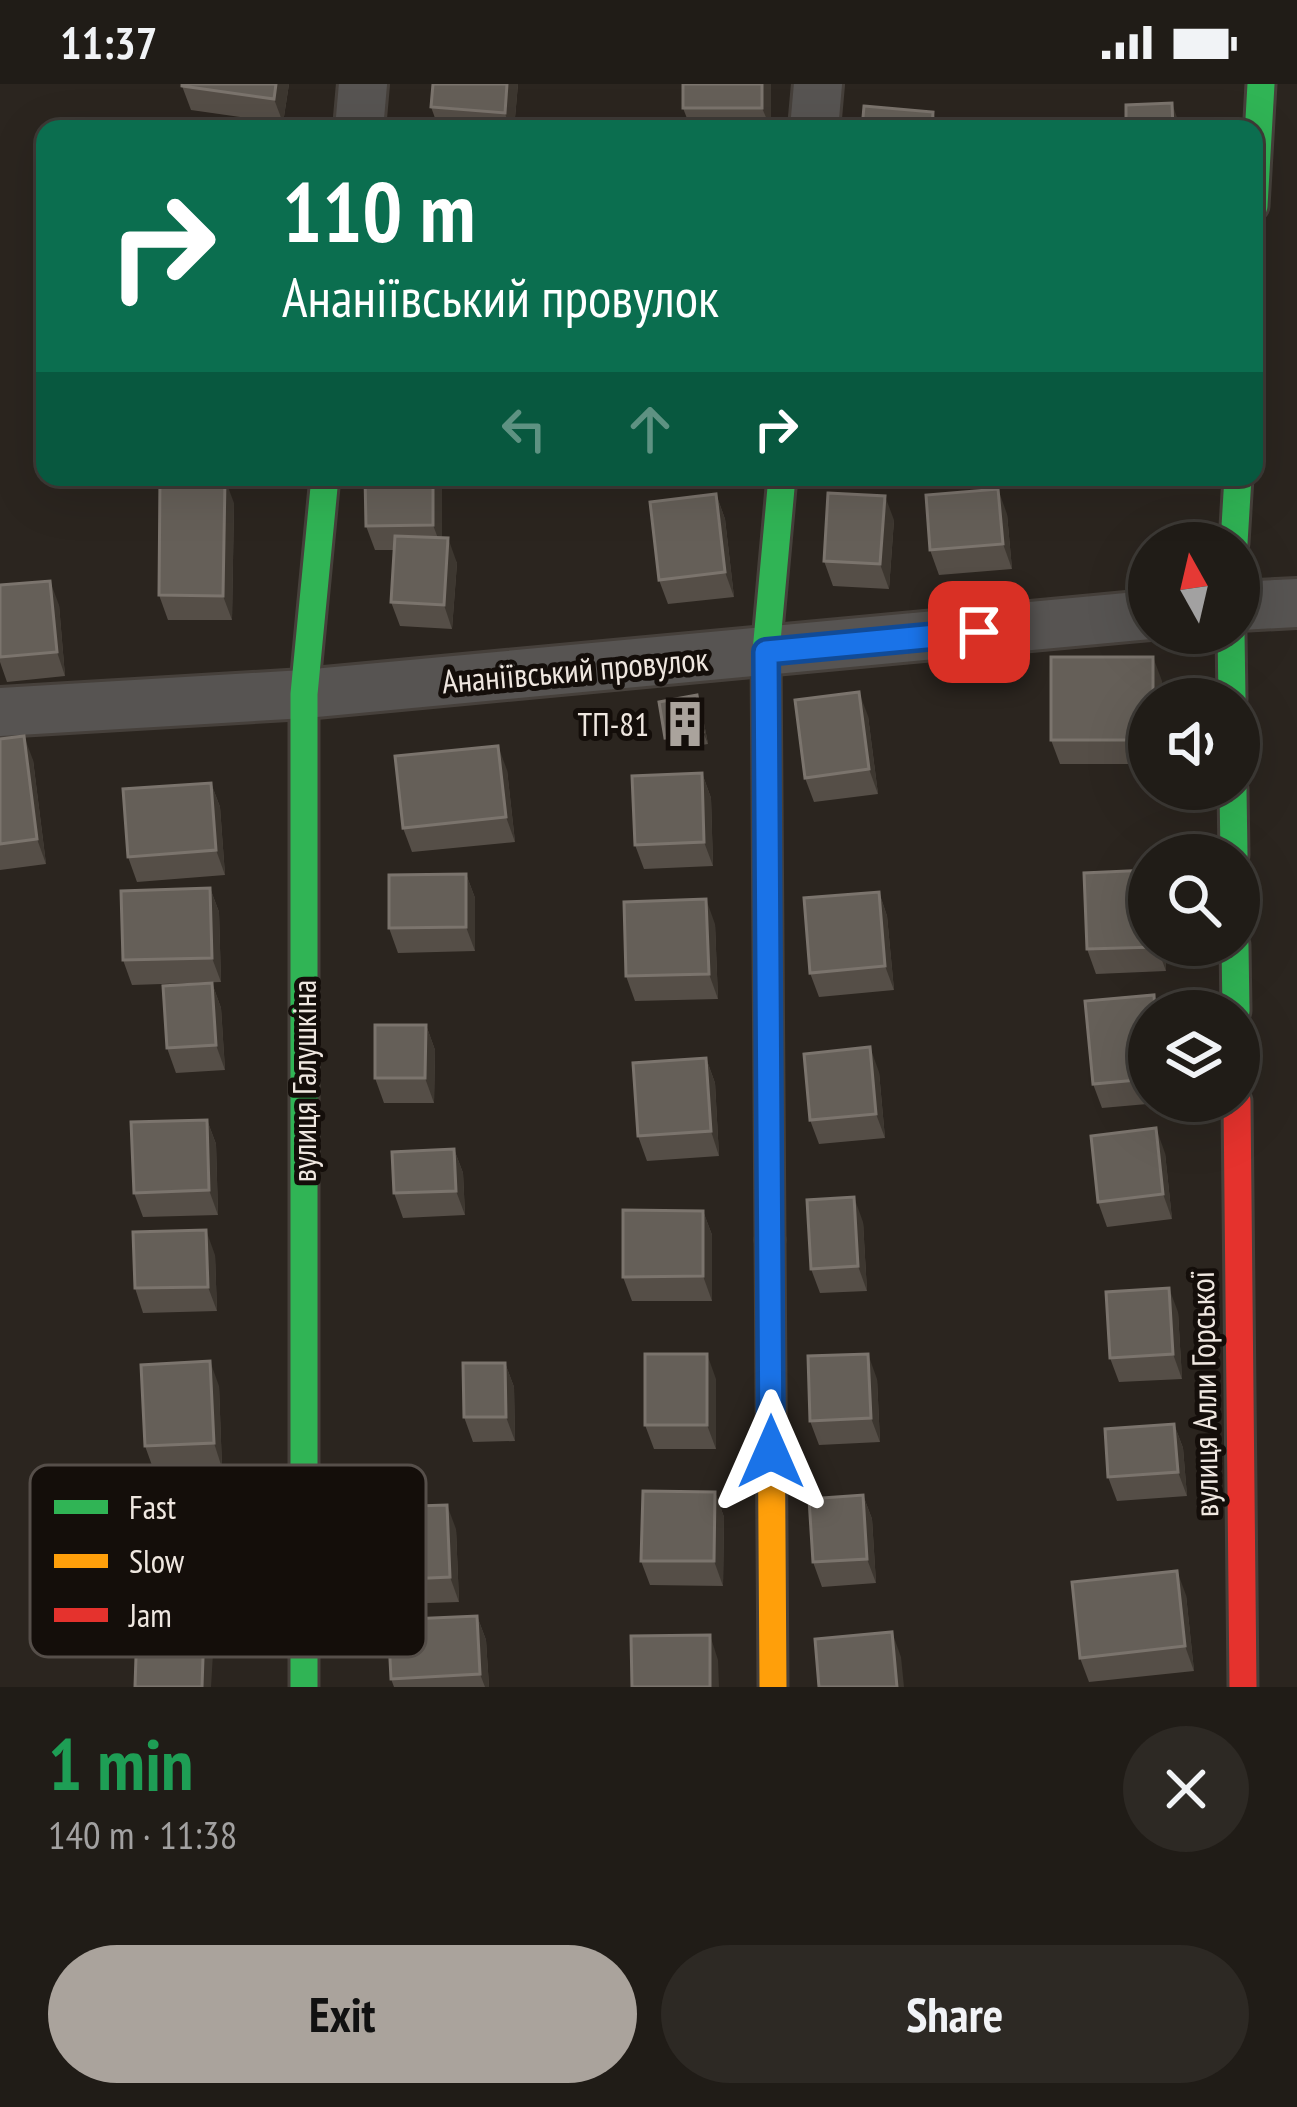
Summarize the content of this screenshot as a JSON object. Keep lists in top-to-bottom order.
{
  "streets": {
    "street": ["Ананіївський провулок", "вулиця Галушкіна", "вулиця Алли Горської"]
  },
  "crossings": [
    ["Ананіївський провулок", "вулиця Галушкіна"]
  ],
  "places": {
    "building": ["ТП-81"]
  },
  "legend": ["Fast", "Slow", "Jam"],
  "north": "top",
  "page": {
    "status": "11:37",
    "turn": ["110 m", "Ананіївський провулок"],
    "heading": ["1 min", "140 m · 11:38"],
    "buttons": ["Exit", "Share"]
  }
}
